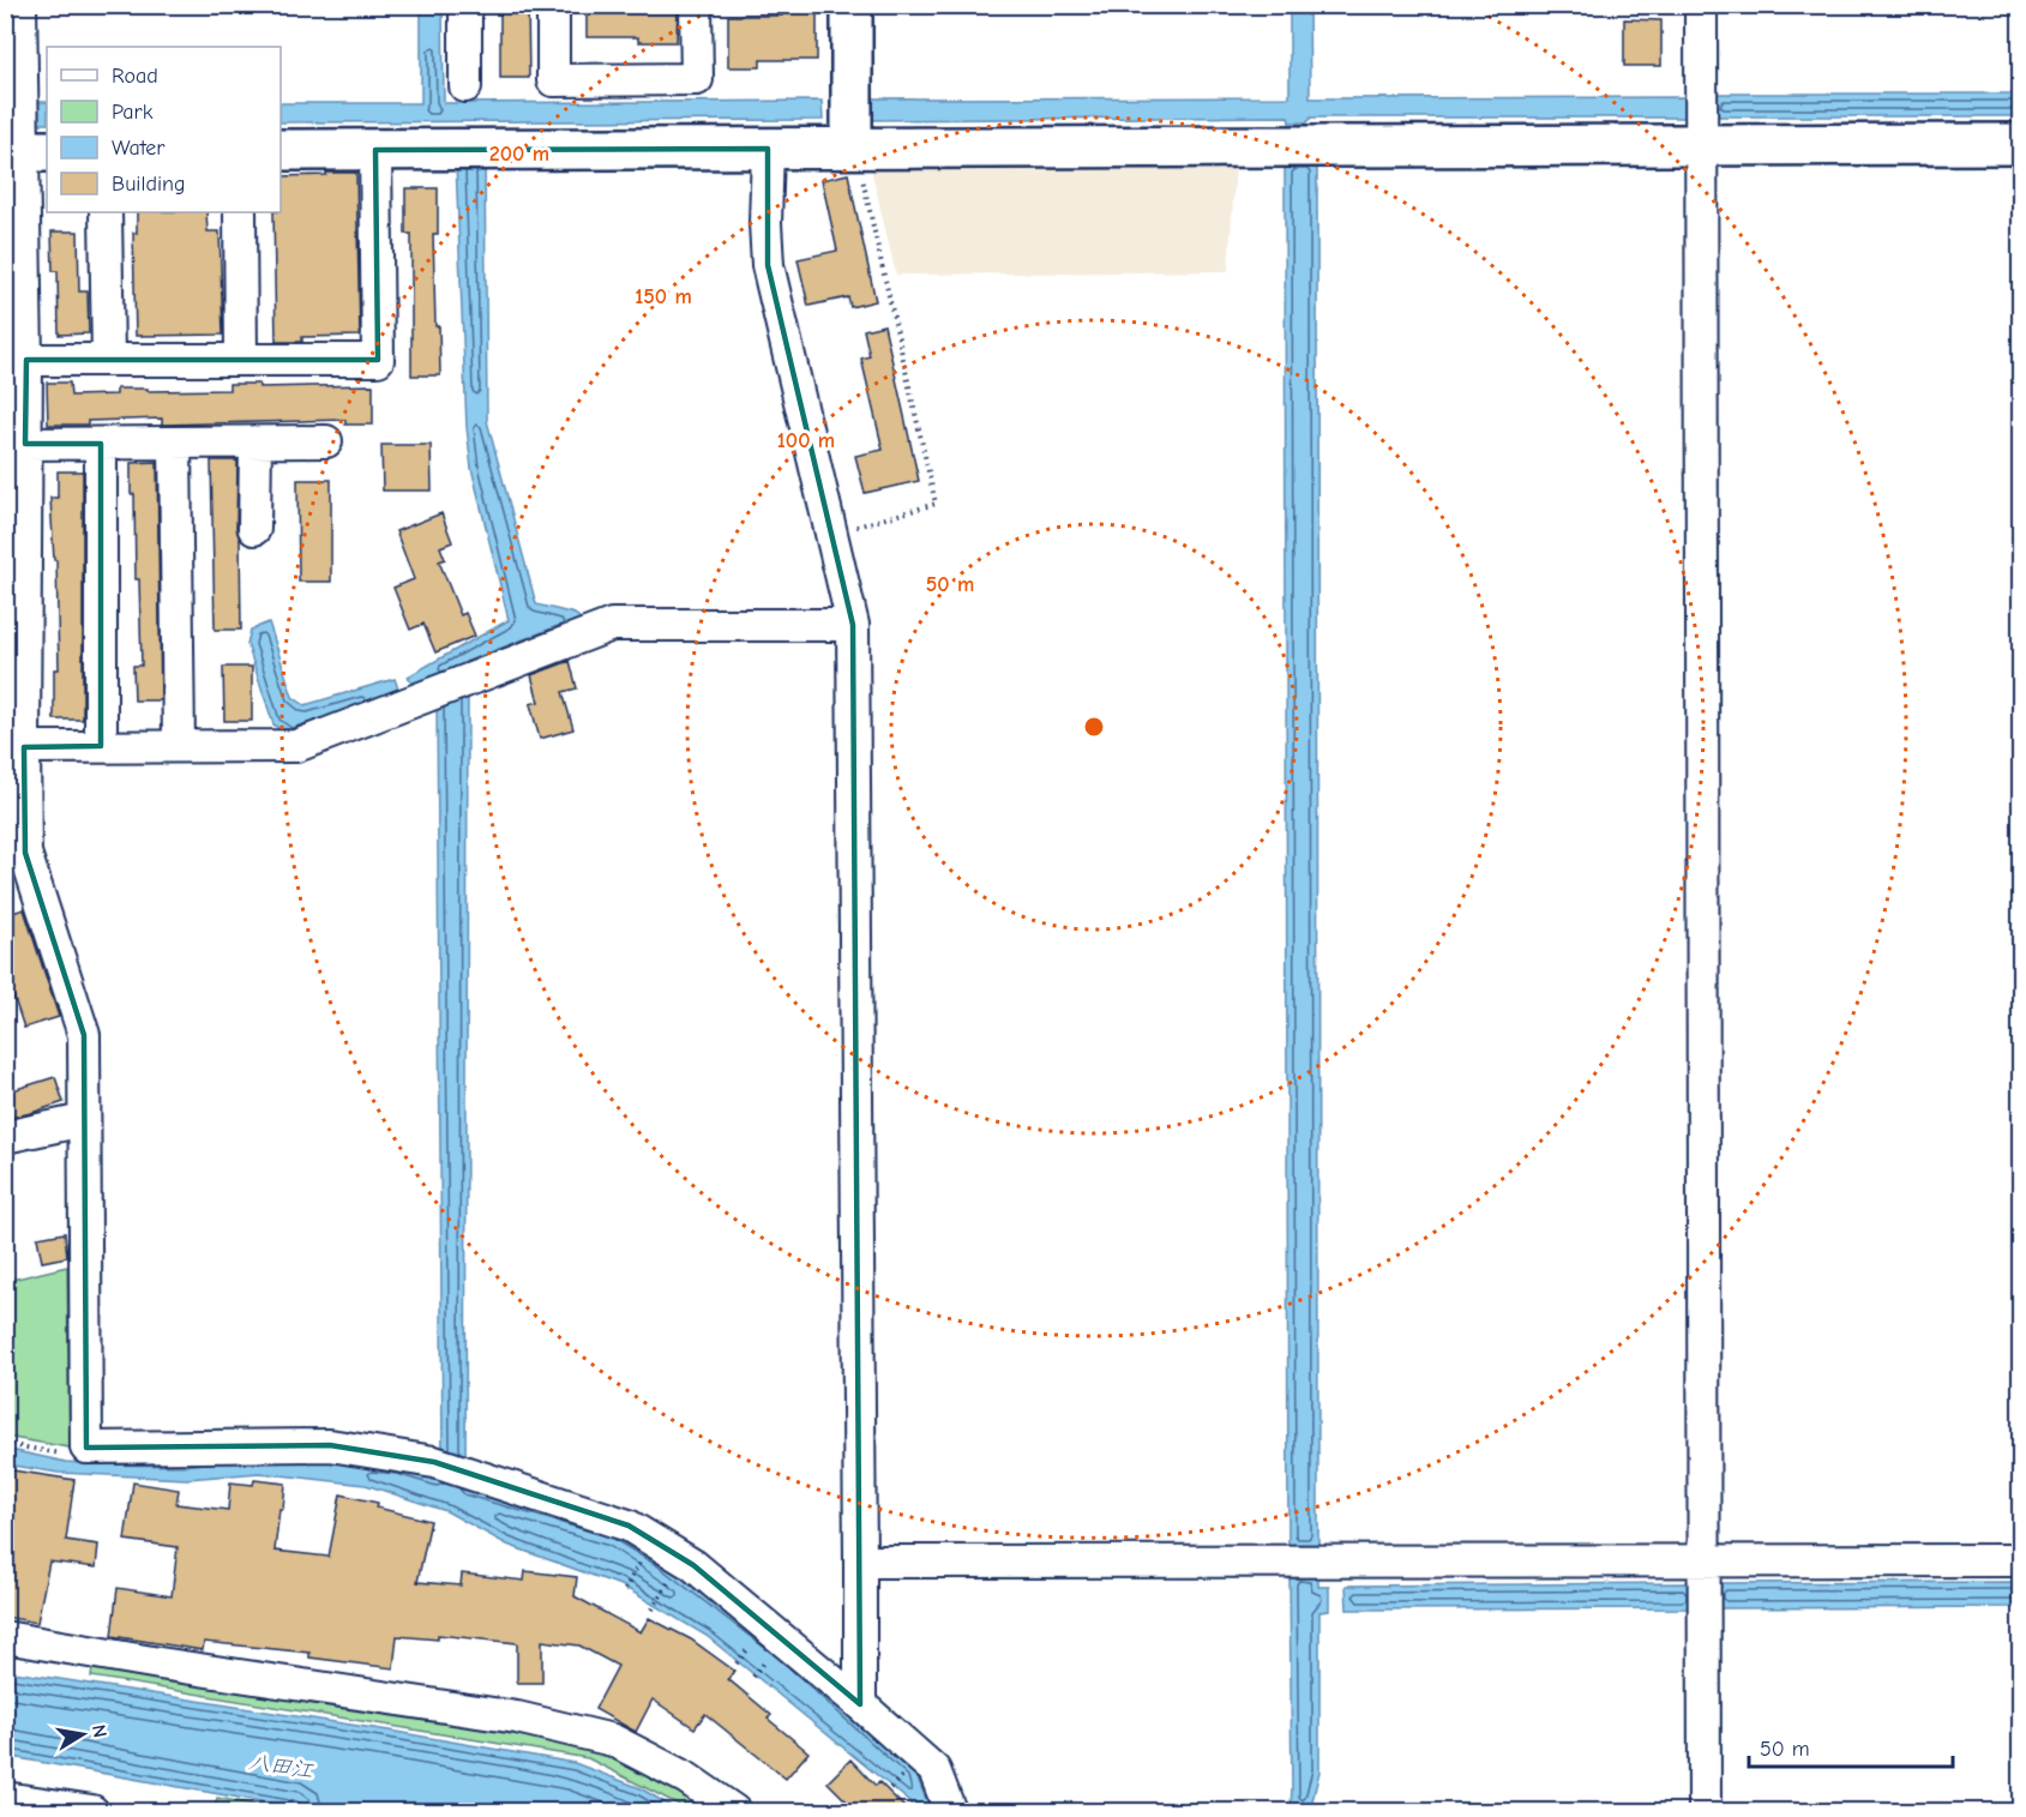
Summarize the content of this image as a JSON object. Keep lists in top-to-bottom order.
{
  "water": ["八田江"],
  "legend": [
    "Road",
    "Park",
    "Water",
    "Building"
  ],
  "scale_bar": "50 m",
  "north": "right",
  "rings": [
    "200 m",
    "150 m",
    "100 m",
    "50 m"
  ]
}
